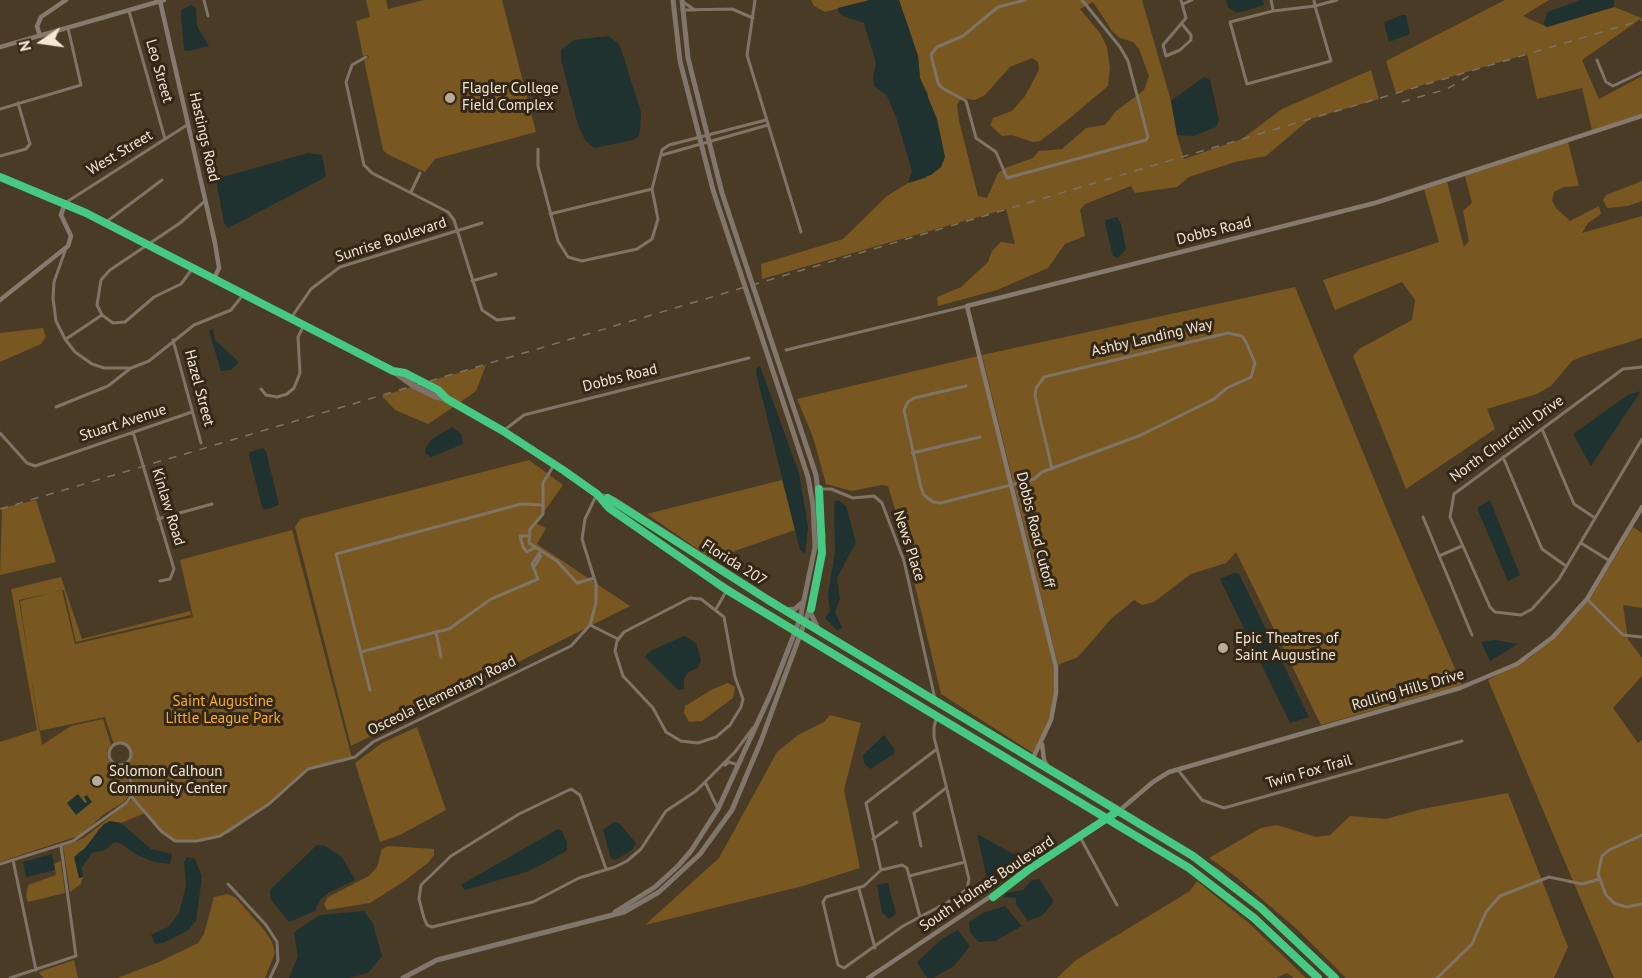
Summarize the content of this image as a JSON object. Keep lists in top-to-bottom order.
{
  "streets": {
    "highway": ["Florida 207"],
    "street": [
      "Leo Street",
      "Hastings Road",
      "West Street",
      "Dobbs Road",
      "Sunrise Boulevard",
      "Ashby Landing Way",
      "Hazel Street",
      "Stuart Avenue",
      "North Churchill Drive",
      "Kinlaw Road",
      "Dobbs Road Cutoff",
      "News Place",
      "Rolling Hills Drive",
      "Osceola Elementary Road",
      "Twin Fox Trail",
      "South Holmes Boulevard"
    ]
  },
  "crossings": [
    ["Leo Street", "West Street"],
    ["Hastings Road", "West Street"],
    ["Dobbs Road", "Dobbs Road Cutoff"],
    ["Ashby Landing Way", "Dobbs Road Cutoff"],
    ["Hazel Street", "Stuart Avenue"],
    ["Stuart Avenue", "Kinlaw Road"],
    ["Rolling Hills Drive", "Twin Fox Trail"],
    ["Rolling Hills Drive", "South Holmes Boulevard"]
  ],
  "parks": ["Saint Augustine Little League Park"],
  "places": ["Flagler College Field Complex", "Epic Theatres of Saint Augustine", "Solomon Calhoun Community Center"],
  "north": "left"
}
